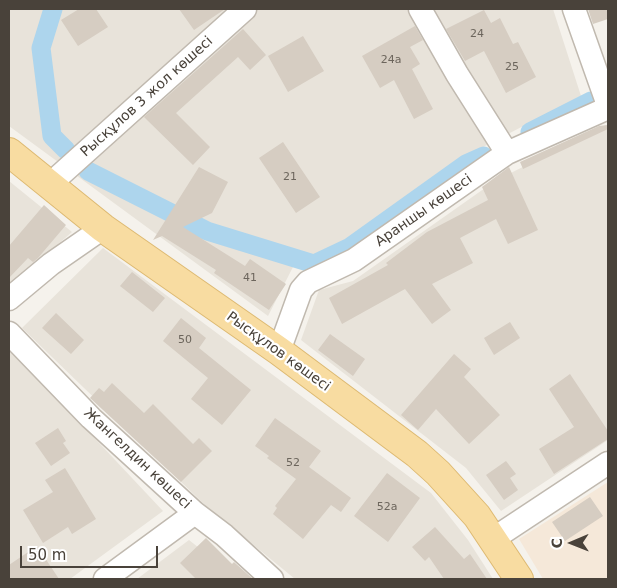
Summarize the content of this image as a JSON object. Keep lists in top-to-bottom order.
{
  "streets": {
    "main road": ["Рысқұлов көшесі"],
    "street": ["Рысқұлов 3 жол көшесі", "Араншы көшесі", "Жангелдин көшесі"]
  },
  "crossings": [
    ["Рысқұлов 3 жол көшесі", "Рысқұлов көшесі"],
    ["Араншы көшесі", "Рысқұлов көшесі"]
  ],
  "house_numbers": [
    "24",
    "24а",
    "25",
    "21",
    "41",
    "50",
    "52",
    "52а"
  ],
  "scale_bar": "50 m",
  "north": "left"
}
